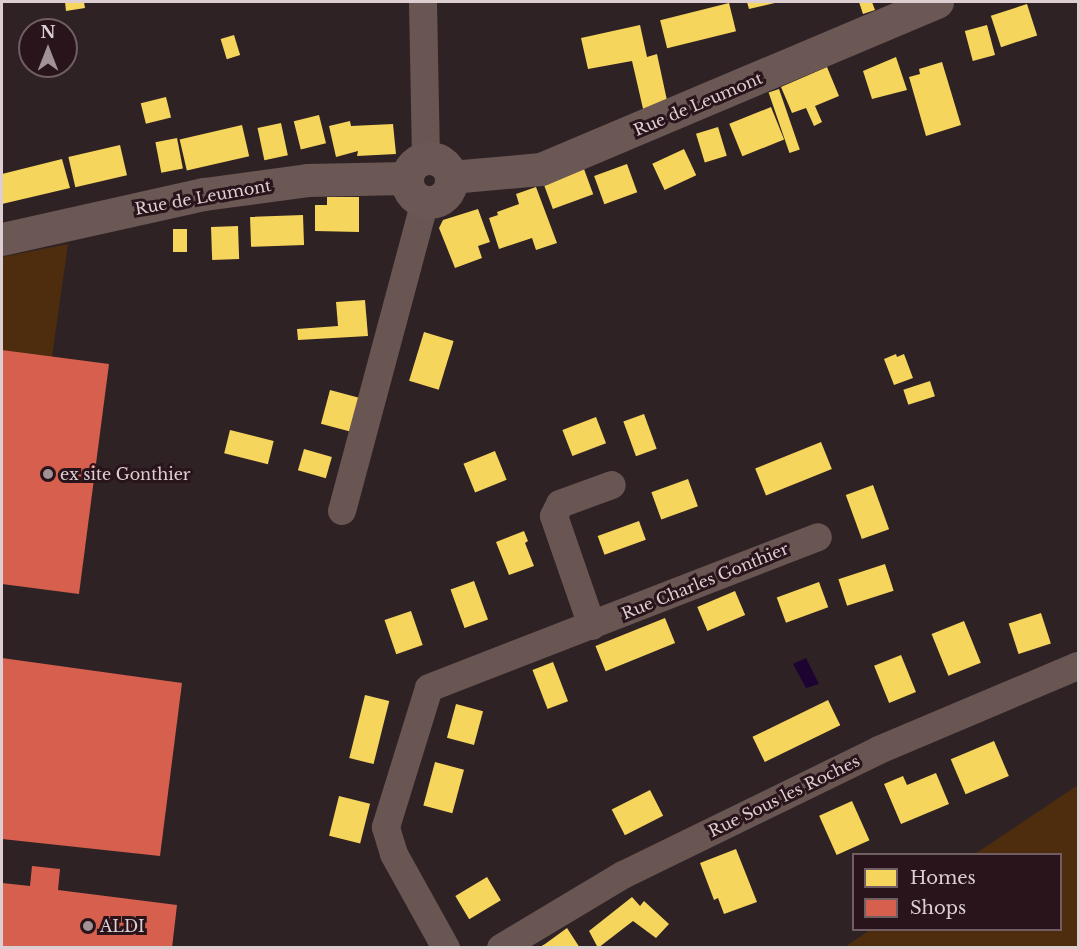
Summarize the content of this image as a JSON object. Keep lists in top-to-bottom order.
{
  "streets": {
    "street": ["Rue de Leumont", "Rue Charles Gonthier", "Rue Sous les Roches"]
  },
  "places": ["ex site Gonthier", "ALDI"],
  "legend": ["Homes", "Shops"],
  "north": "top"
}
